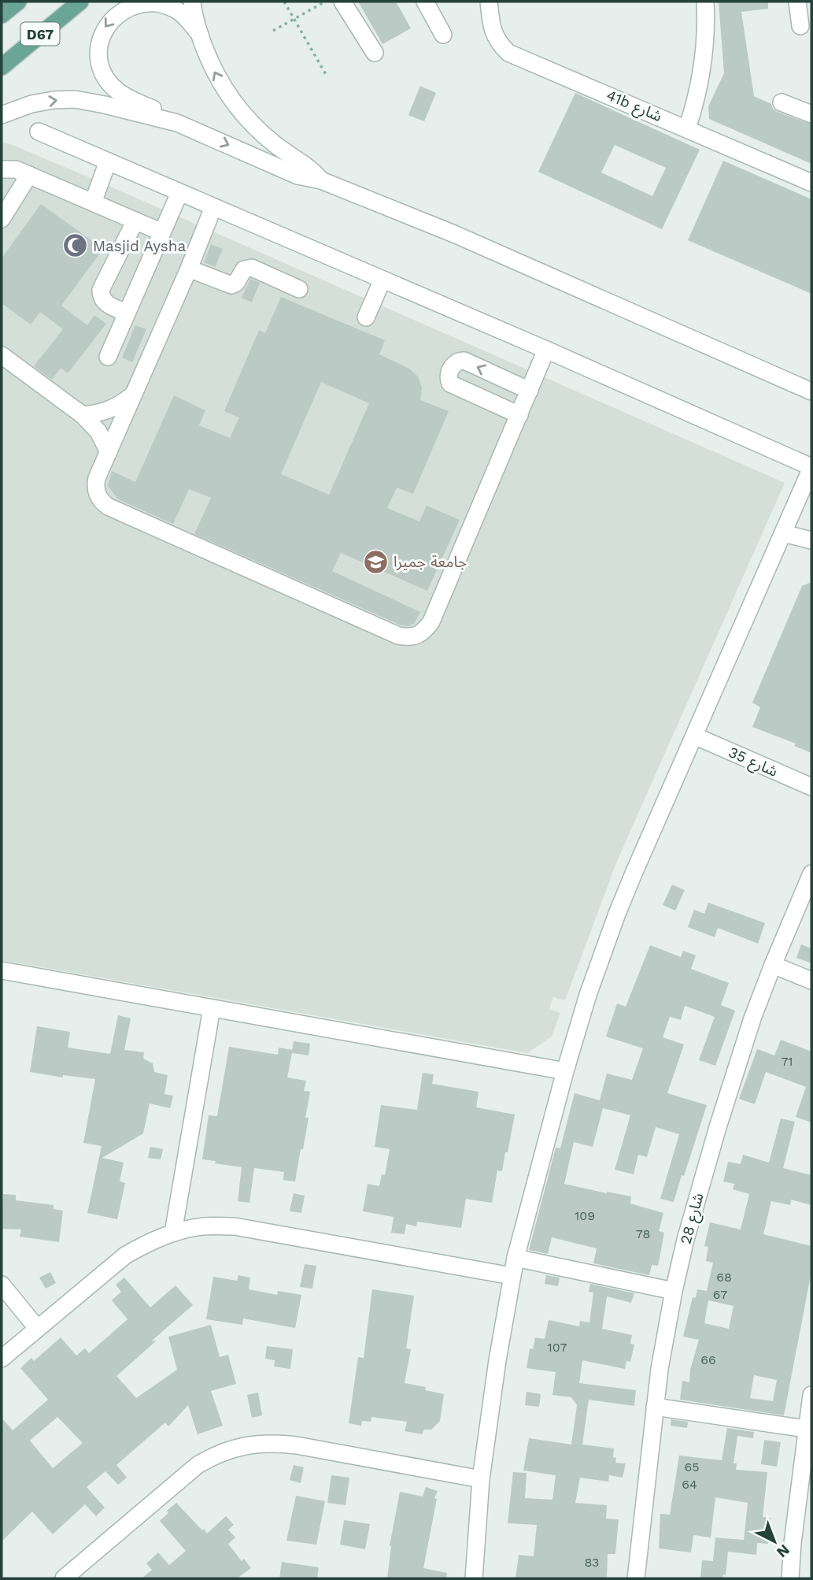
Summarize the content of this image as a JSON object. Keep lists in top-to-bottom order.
{
  "streets": {
    "main road": ["D67"],
    "street": ["41b شارع", "شارع 35", "شارع 28"]
  },
  "places": {
    "mosque": ["Masjid Aysha"],
    "school or university": ["جامعة جميرا"]
  },
  "house_numbers": [
    "71",
    "109",
    "78",
    "68",
    "67",
    "107",
    "66",
    "65",
    "64",
    "83"
  ],
  "north": "bottom right"
}
